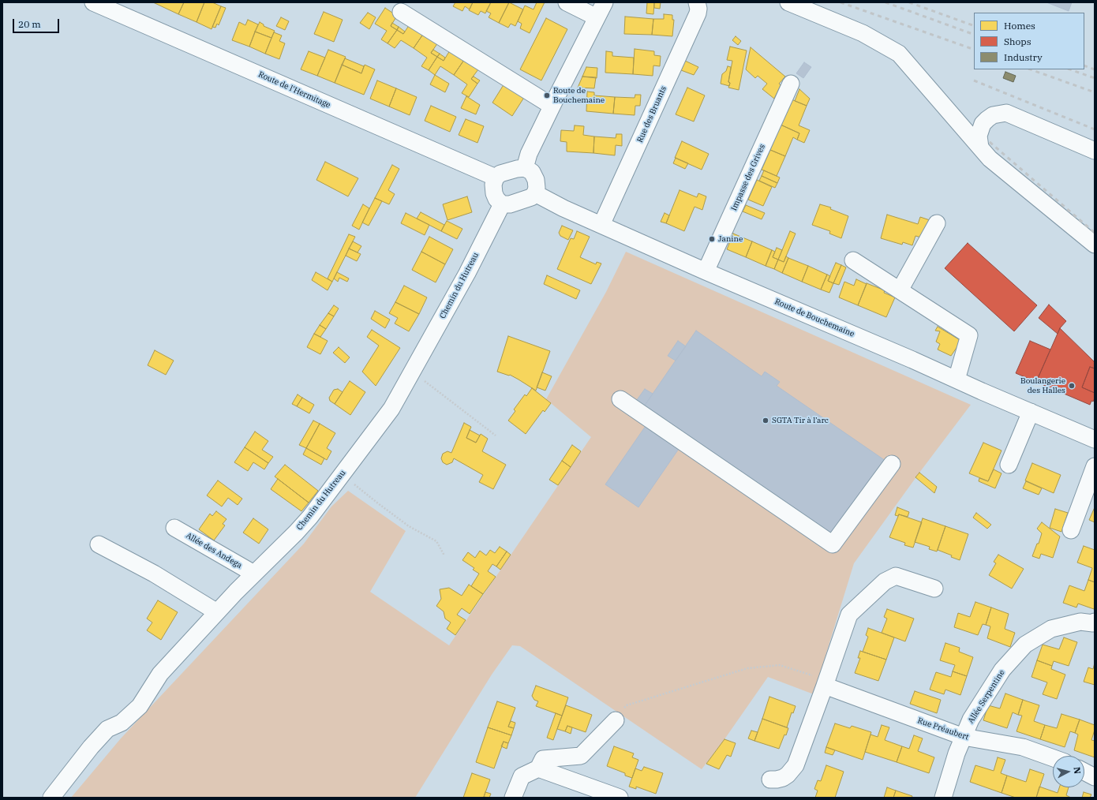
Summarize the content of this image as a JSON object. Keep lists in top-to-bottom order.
{
  "streets": {
    "street": [
      "Route de l'Hermitage",
      "Rue des Bruants",
      "Impasse des Grives",
      "Chemin du Hutreau",
      "Route de Bouchemaine",
      "Allée des Andega",
      "Allée Serpentine",
      "Rue Préaubert"
    ]
  },
  "crossings": [
    ["Route de l'Hermitage", "Chemin du Hutreau"],
    ["Route de l'Hermitage", "Route de Bouchemaine"],
    ["Rue des Bruants", "Route de Bouchemaine"],
    ["Impasse des Grives", "Route de Bouchemaine"],
    ["Chemin du Hutreau", "Route de Bouchemaine"],
    ["Chemin du Hutreau", "Allée des Andega"],
    ["Allée Serpentine", "Rue Préaubert"]
  ],
  "places": [
    "Route de Bouchemaine",
    "Janine",
    "Boulangerie des Halles",
    "SGTA Tir à l’arc"
  ],
  "legend": ["Homes", "Shops", "Industry"],
  "scale_bar": "20 m",
  "north": "right"
}
